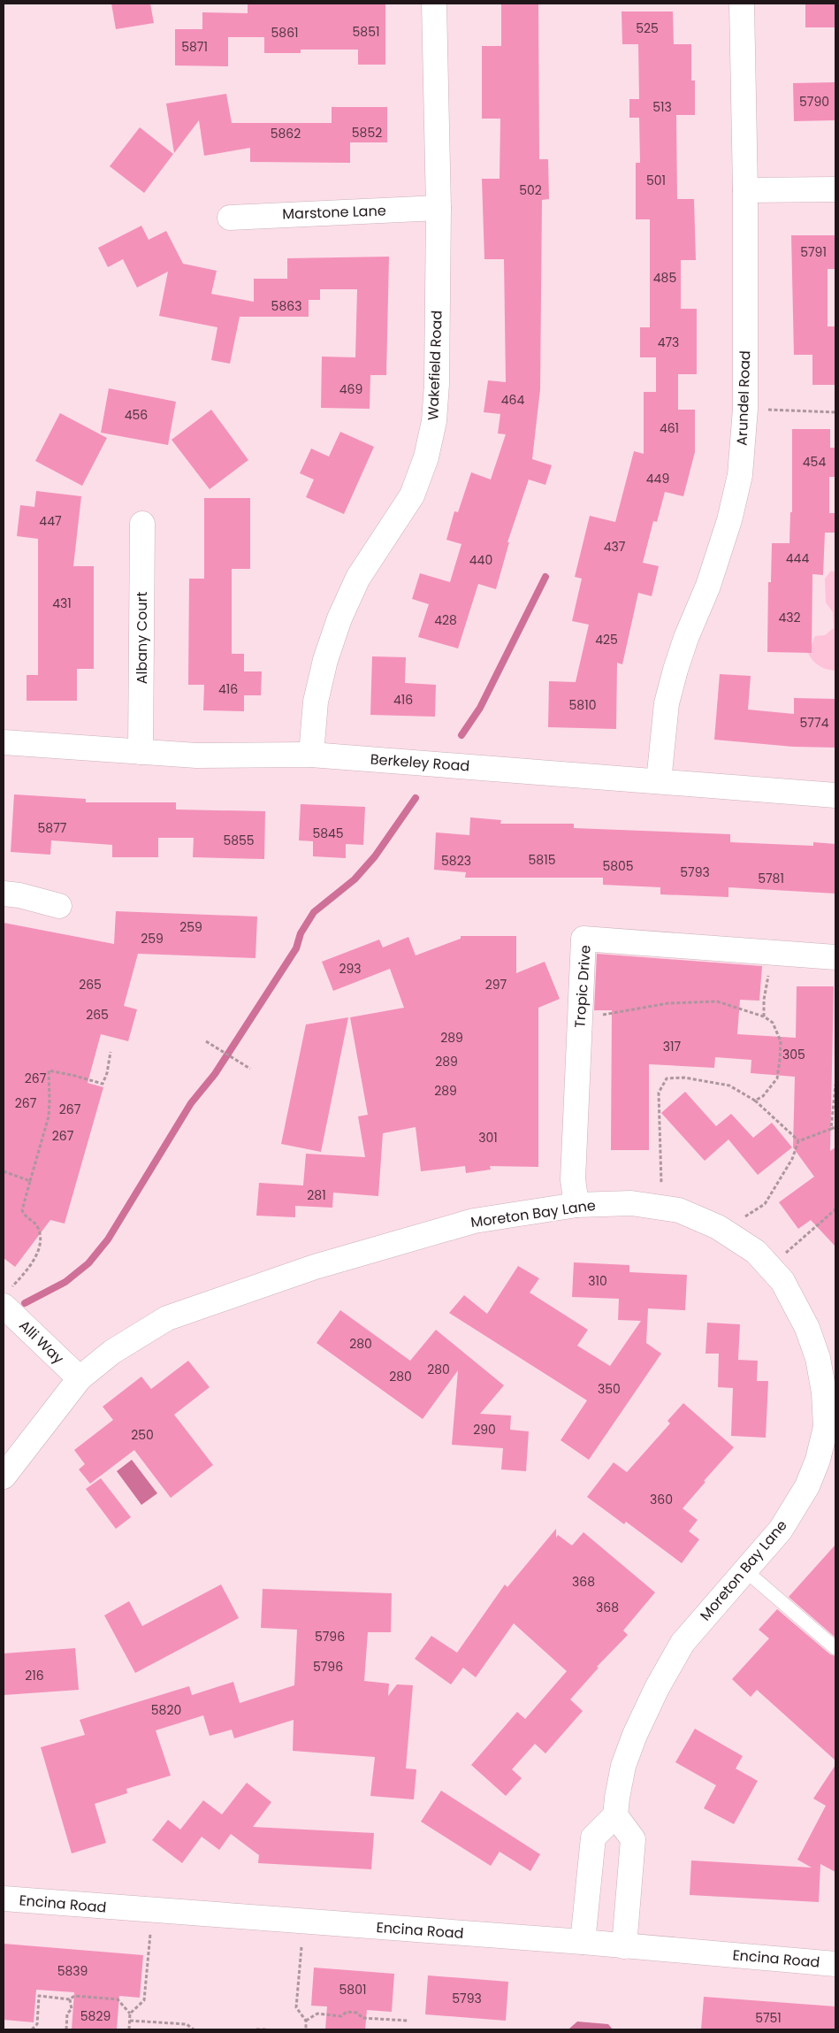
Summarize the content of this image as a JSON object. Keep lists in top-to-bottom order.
{
  "streets": {
    "street": [
      "Marstone Lane",
      "Wakefield Road",
      "Arundel Road",
      "Albany Court",
      "Berkeley Road",
      "Tropic Drive",
      "Moreton Bay Lane",
      "Alli Way",
      "Encina Road"
    ]
  },
  "crossings": [
    ["Marstone Lane", "Wakefield Road"],
    ["Wakefield Road", "Berkeley Road"],
    ["Arundel Road", "Berkeley Road"],
    ["Albany Court", "Berkeley Road"],
    ["Tropic Drive", "Moreton Bay Lane"],
    ["Moreton Bay Lane", "Alli Way"]
  ],
  "house_numbers": [
    "525",
    "5851",
    "5861",
    "5871",
    "5790",
    "513",
    "5852",
    "5862",
    "501",
    "502",
    "5791",
    "485",
    "5863",
    "473",
    "469",
    "464",
    "456",
    "461",
    "454",
    "449",
    "447",
    "437",
    "444",
    "440",
    "431",
    "432",
    "428",
    "425",
    "416",
    "416",
    "5810",
    "5774",
    "5877",
    "5845",
    "5855",
    "5815",
    "5823",
    "5805",
    "5793",
    "5781",
    "259",
    "259",
    "293",
    "265",
    "297",
    "265",
    "289",
    "317",
    "305",
    "289",
    "267",
    "289",
    "267",
    "267",
    "267",
    "301",
    "281",
    "310",
    "280",
    "280",
    "280",
    "350",
    "290",
    "250",
    "360",
    "368",
    "368",
    "5796",
    "5796",
    "216",
    "5820",
    "5839",
    "5801",
    "5793",
    "5829",
    "5751"
  ]
}
